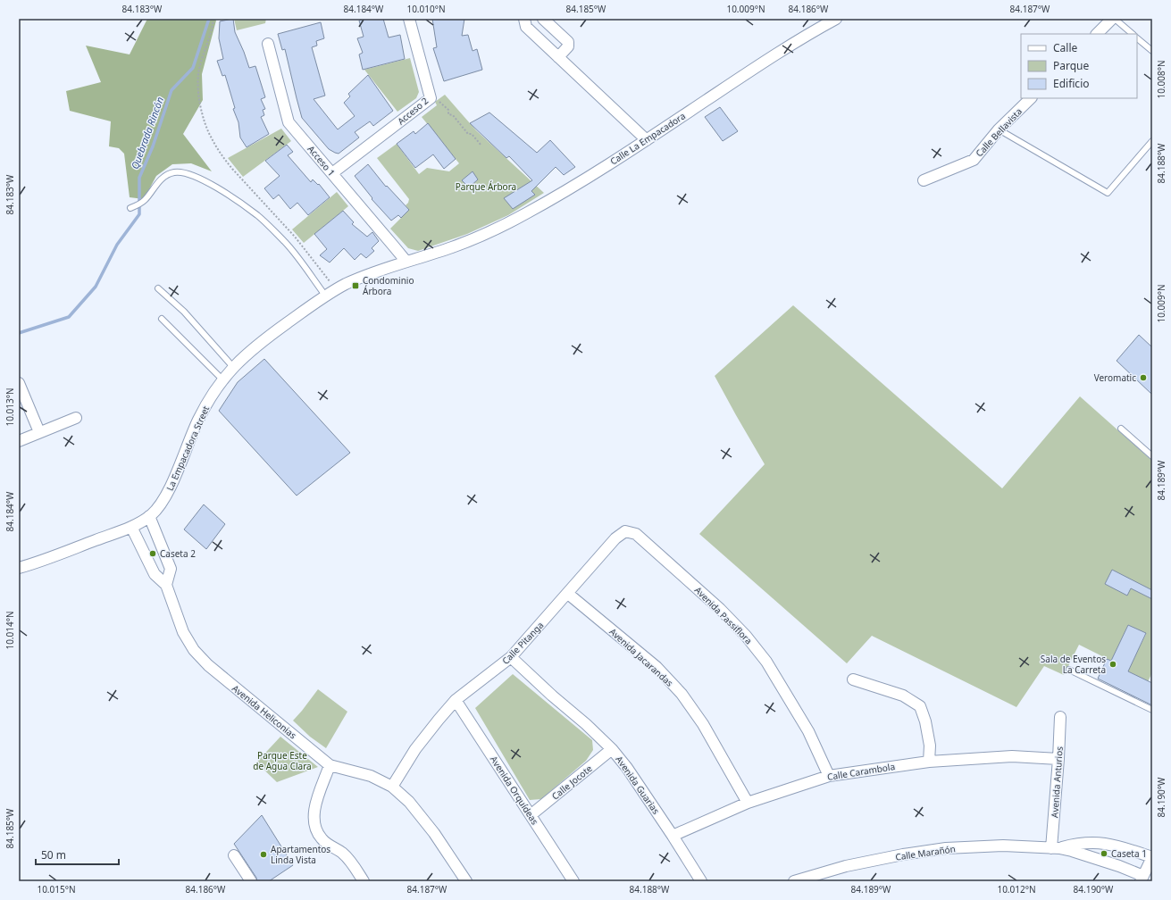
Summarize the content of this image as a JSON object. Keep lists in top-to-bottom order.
{
  "streets": {
    "street": [
      "Acceso 2",
      "Calle Bellavista",
      "Calle La Empacadora",
      "Acceso 1",
      "La Empacadora Street",
      "Avenida Passiflora",
      "Calle Pitanga",
      "Avenida Jacarandas",
      "Avenida Heliconias",
      "Calle Carambola",
      "Calle Jocote",
      "Avenida Anturios",
      "Avenida Guarias",
      "Avenida Orquídeas",
      "Calle Marañón"
    ]
  },
  "crossings": [
    ["Acceso 2", "Acceso 1"],
    ["Calle La Empacadora", "La Empacadora Street"],
    ["Acceso 1", "La Empacadora Street"],
    ["La Empacadora Street", "Avenida Heliconias"],
    ["Avenida Passiflora", "Calle Pitanga"],
    ["Avenida Passiflora", "Calle Carambola"],
    ["Calle Pitanga", "Avenida Jacarandas"],
    ["Calle Pitanga", "Avenida Heliconias"],
    ["Calle Pitanga", "Avenida Guarias"],
    ["Calle Pitanga", "Avenida Orquídeas"],
    ["Avenida Jacarandas", "Calle Carambola"],
    ["Calle Carambola", "Avenida Anturios"],
    ["Calle Carambola", "Avenida Guarias"],
    ["Calle Jocote", "Avenida Guarias"],
    ["Calle Jocote", "Avenida Orquídeas"],
    ["Avenida Anturios", "Calle Marañón"]
  ],
  "water": ["Quebrada Rincón"],
  "parks": ["Parque Árbora", "Parque Este de Agua Clara"],
  "places": {
    "transit": ["Condominio Árbora"],
    "other": [
      "Veromatic",
      "Caseta 2",
      "Sala de Eventos La Carreta",
      "Caseta 1",
      "Apartamentos Linda Vista"
    ]
  },
  "legend": ["Calle", "Parque", "Edificio"],
  "scale_bar": "50 m",
  "coordinates": [
    "84.183°W",
    "84.184°W",
    "10.010°N",
    "84.185°W",
    "10.009°N",
    "84.186°W",
    "84.187°W",
    "10.008°N",
    "84.188°W",
    "10.013°N",
    "84.189°W",
    "10.014°N",
    "84.190°W",
    "10.015°N",
    "10.012°N"
  ]
}
